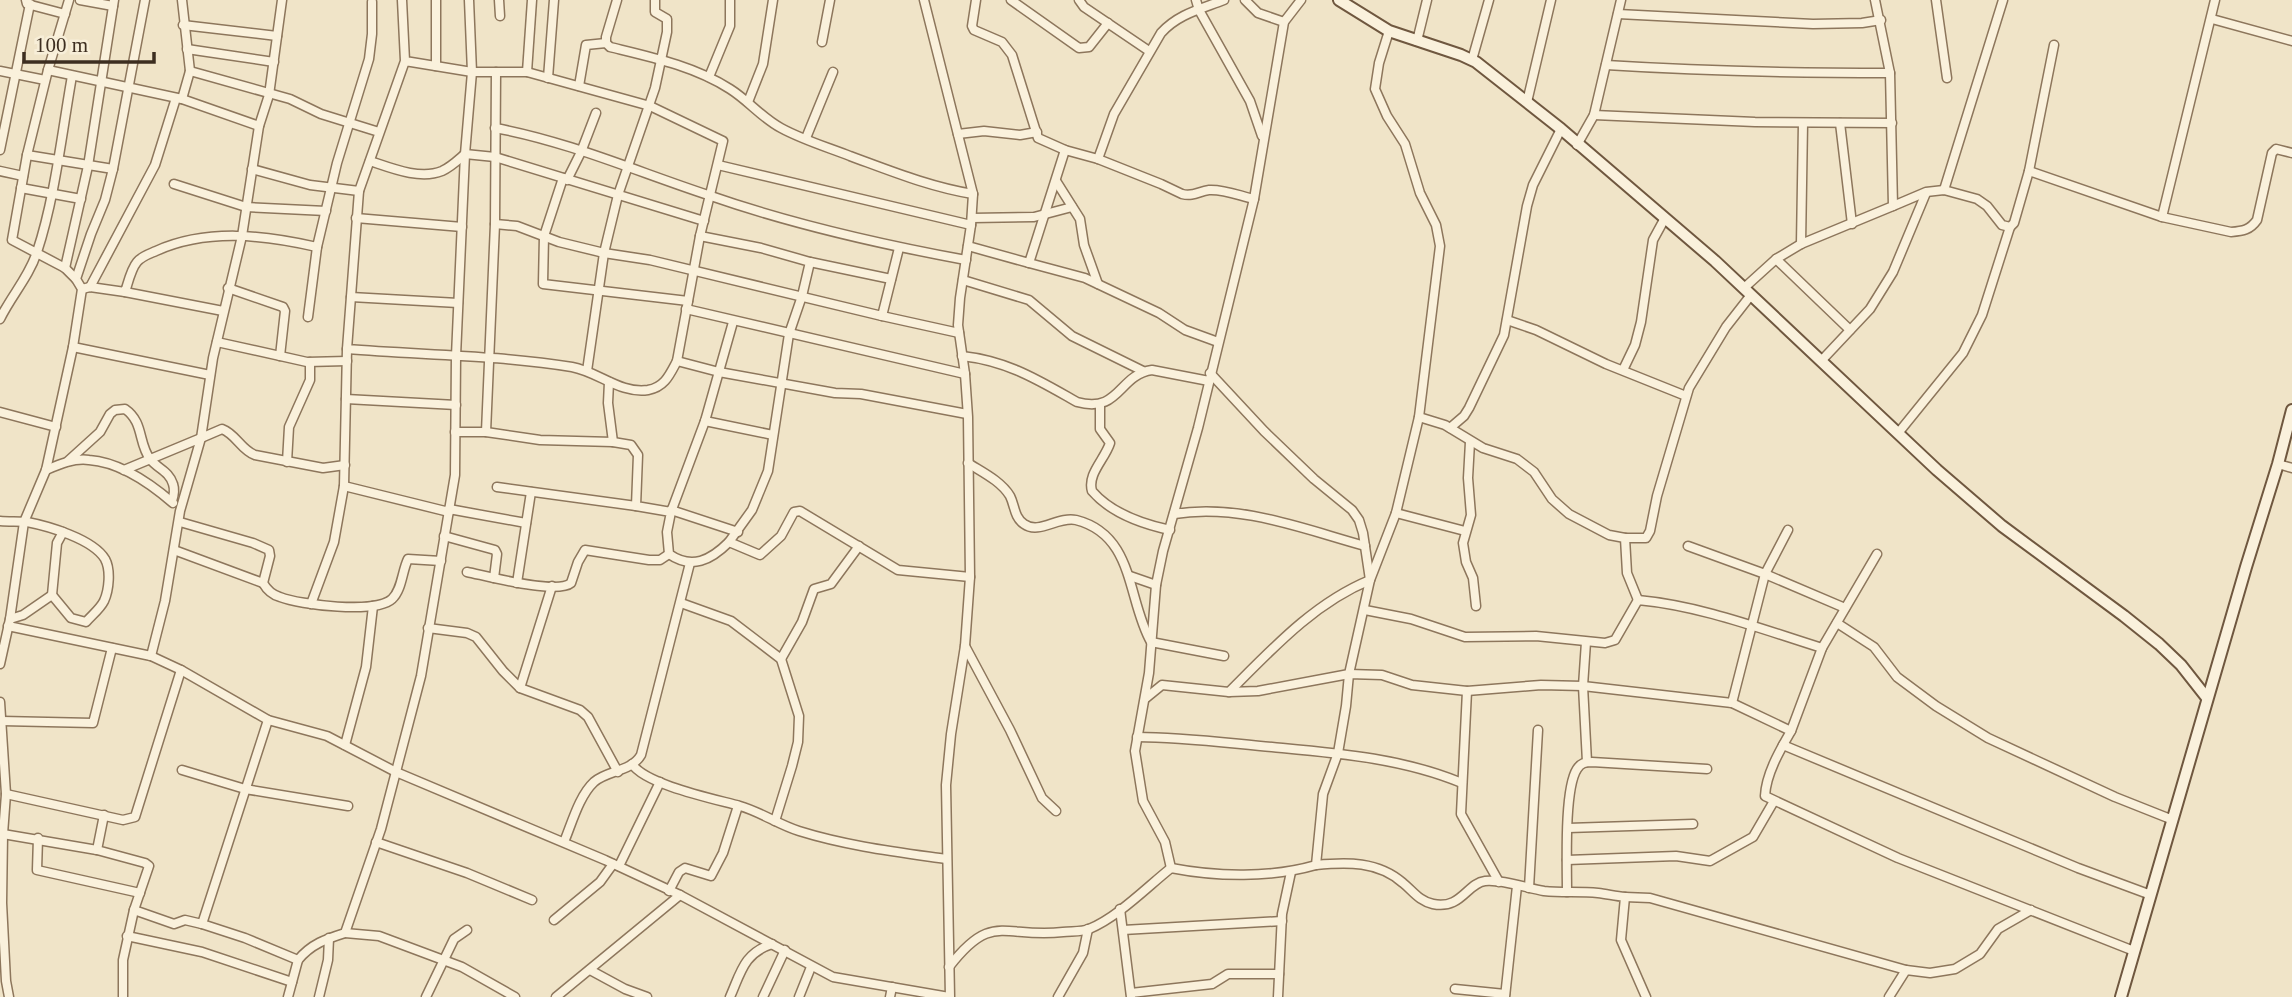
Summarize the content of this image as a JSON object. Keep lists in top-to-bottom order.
{
  "scale_bar": "100 m"
}
